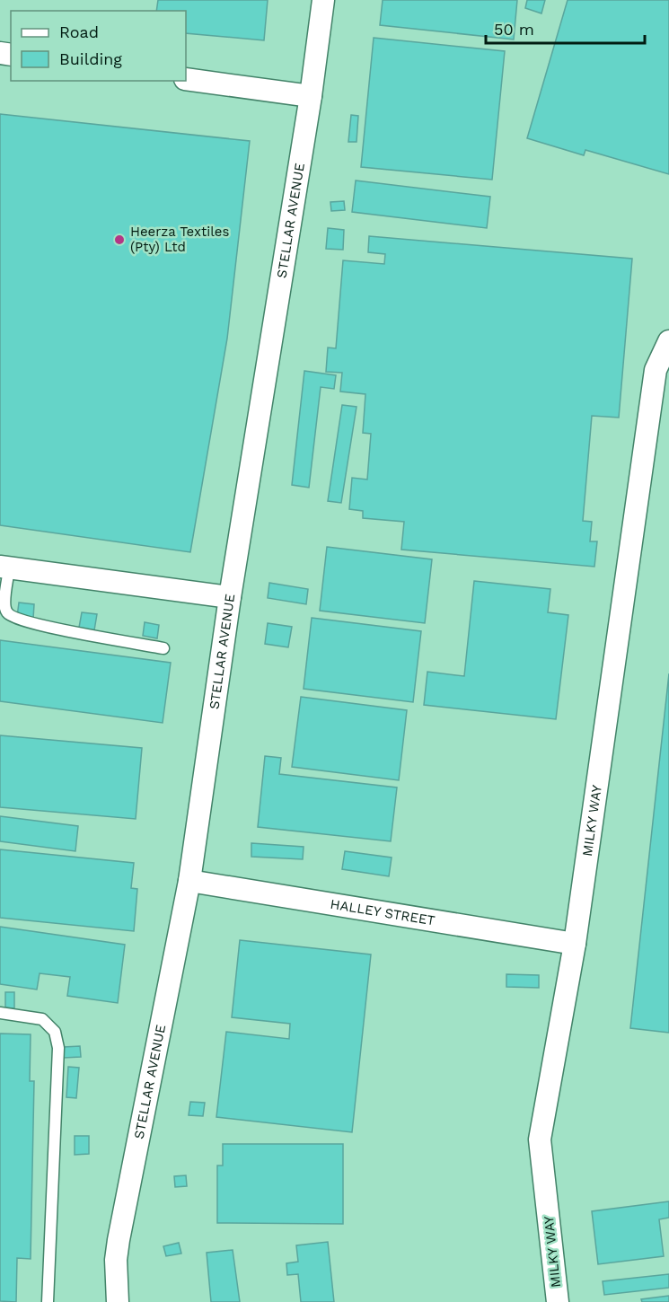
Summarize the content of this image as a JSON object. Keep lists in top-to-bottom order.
{
  "streets": {
    "street": ["STELLAR AVENUE", "MILKY WAY", "HALLEY STREET"]
  },
  "crossings": [
    ["STELLAR AVENUE", "HALLEY STREET"],
    ["MILKY WAY", "HALLEY STREET"]
  ],
  "places": ["Heerza Textiles (Pty) Ltd"],
  "legend": ["Road", "Building"],
  "scale_bar": "50 m"
}
